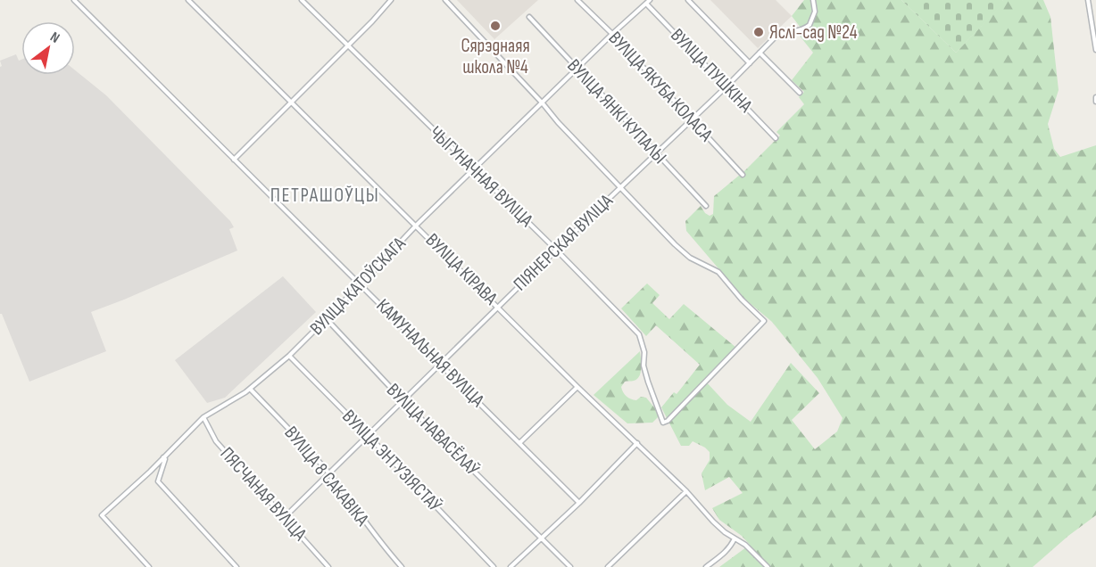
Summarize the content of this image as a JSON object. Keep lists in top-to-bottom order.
{
  "streets": {
    "street": [
      "ВУЛІЦА ПУШКІНА",
      "ВУЛІЦА ЯКУБА КОЛАСА",
      "ВУЛІЦА ЯНКІ КУПАЛЫ",
      "ЧЫГУНАЧНАЯ ВУЛІЦА",
      "ПІЯНЕРСКАЯ ВУЛІЦА",
      "ВУЛІЦА КІРАВА",
      "ВУЛІЦА КАТОЎСКАГА",
      "КАМУНАЛЬНАЯ ВУЛІЦА",
      "ВУЛІЦА НАВАСЁЛАЎ",
      "ВУЛІЦА ЭНТУЗІЯСТАЎ",
      "ВУЛІЦА 8 САКАВІКА",
      "ПЯСЧАНАЯ ВУЛІЦА"
    ]
  },
  "crossings": [
    ["ВУЛІЦА ПУШКІНА", "ПІЯНЕРСКАЯ ВУЛІЦА"],
    ["ВУЛІЦА ПУШКІНА", "ВУЛІЦА КАТОЎСКАГА"],
    ["ВУЛІЦА ЯКУБА КОЛАСА", "ПІЯНЕРСКАЯ ВУЛІЦА"],
    ["ВУЛІЦА ЯКУБА КОЛАСА", "ВУЛІЦА КАТОЎСКАГА"],
    ["ВУЛІЦА ЯНКІ КУПАЛЫ", "ПІЯНЕРСКАЯ ВУЛІЦА"],
    ["ВУЛІЦА ЯНКІ КУПАЛЫ", "ВУЛІЦА КАТОЎСКАГА"],
    ["ЧЫГУНАЧНАЯ ВУЛІЦА", "ПІЯНЕРСКАЯ ВУЛІЦА"],
    ["ЧЫГУНАЧНАЯ ВУЛІЦА", "ВУЛІЦА КАТОЎСКАГА"],
    ["ПІЯНЕРСКАЯ ВУЛІЦА", "ВУЛІЦА КІРАВА"],
    ["ПІЯНЕРСКАЯ ВУЛІЦА", "КАМУНАЛЬНАЯ ВУЛІЦА"],
    ["ПІЯНЕРСКАЯ ВУЛІЦА", "ВУЛІЦА НАВАСЁЛАЎ"],
    ["ПІЯНЕРСКАЯ ВУЛІЦА", "ВУЛІЦА ЭНТУЗІЯСТАЎ"],
    ["ПІЯНЕРСКАЯ ВУЛІЦА", "ВУЛІЦА 8 САКАВІКА"],
    ["ПІЯНЕРСКАЯ ВУЛІЦА", "ПЯСЧАНАЯ ВУЛІЦА"],
    ["ВУЛІЦА КІРАВА", "ВУЛІЦА КАТОЎСКАГА"],
    ["ВУЛІЦА КАТОЎСКАГА", "КАМУНАЛЬНАЯ ВУЛІЦА"],
    ["ВУЛІЦА КАТОЎСКАГА", "ВУЛІЦА НАВАСЁЛАЎ"],
    ["ВУЛІЦА КАТОЎСКАГА", "ВУЛІЦА ЭНТУЗІЯСТАЎ"],
    ["ВУЛІЦА КАТОЎСКАГА", "ВУЛІЦА 8 САКАВІКА"],
    ["ВУЛІЦА КАТОЎСКАГА", "ПЯСЧАНАЯ ВУЛІЦА"]
  ],
  "districts": ["ПЕТРАШОЎЦЫ"],
  "places": ["Сярэднаяя школа №4", "Яслі-сад №24"],
  "north": "top right"
}
